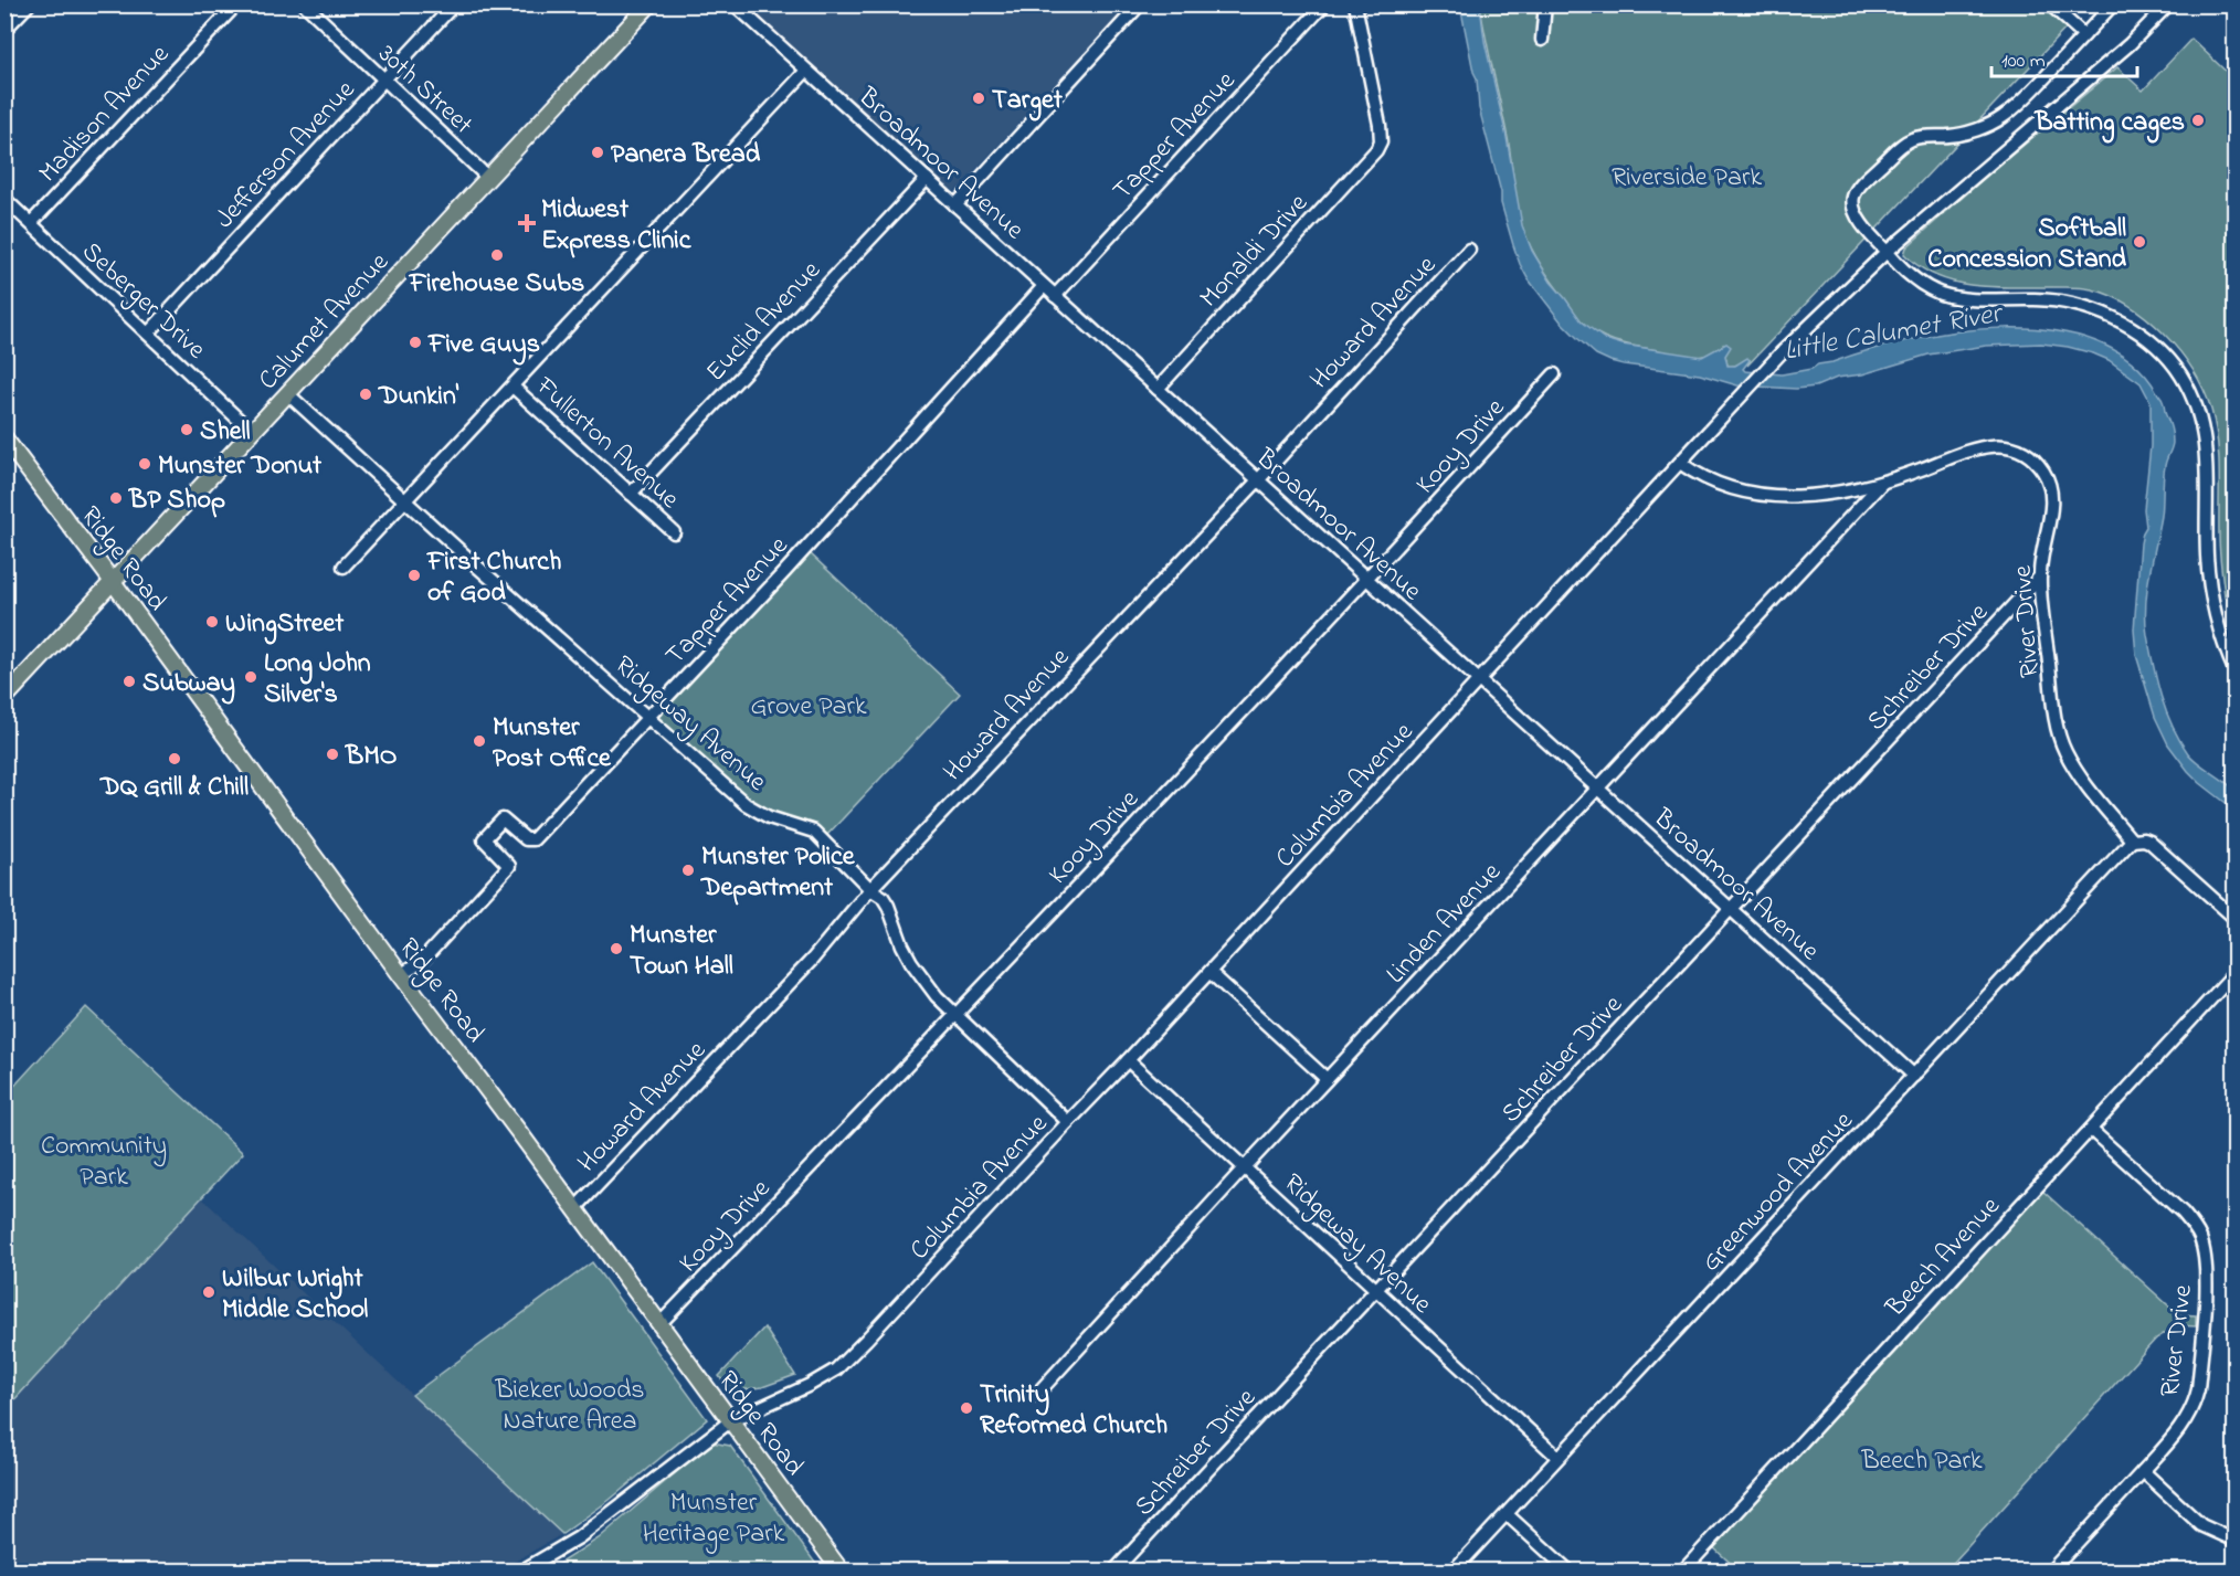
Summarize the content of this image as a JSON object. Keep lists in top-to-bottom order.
{
  "streets": {
    "main road": ["Calumet Avenue", "Ridge Road"],
    "street": [
      "30th Street",
      "Madison Avenue",
      "Tapper Avenue",
      "Jefferson Avenue",
      "Broadmoor Avenue",
      "Monaldi Drive",
      "Seberger Drive",
      "Euclid Avenue",
      "Howard Avenue",
      "Fullerton Avenue",
      "Kooy Drive",
      "River Drive",
      "Schreiber Drive",
      "Ridgeway Avenue",
      "Columbia Avenue",
      "Linden Avenue",
      "Greenwood Avenue",
      "Beech Avenue"
    ]
  },
  "crossings": [
    ["30th Street", "Jefferson Avenue"],
    ["30th Street", "Calumet Avenue"],
    ["Madison Avenue", "Seberger Drive"],
    ["Tapper Avenue", "Broadmoor Avenue"],
    ["Tapper Avenue", "Ridge Road"],
    ["Tapper Avenue", "Ridgeway Avenue"],
    ["Jefferson Avenue", "Seberger Drive"],
    ["Broadmoor Avenue", "Monaldi Drive"],
    ["Broadmoor Avenue", "Euclid Avenue"],
    ["Broadmoor Avenue", "Howard Avenue"],
    ["Broadmoor Avenue", "Kooy Drive"],
    ["Broadmoor Avenue", "Schreiber Drive"],
    ["Broadmoor Avenue", "Columbia Avenue"],
    ["Broadmoor Avenue", "Linden Avenue"],
    ["Broadmoor Avenue", "Greenwood Avenue"],
    ["Seberger Drive", "Calumet Avenue"],
    ["Calumet Avenue", "Ridge Road"],
    ["Calumet Avenue", "Ridgeway Avenue"],
    ["Euclid Avenue", "Fullerton Avenue"],
    ["Howard Avenue", "Ridge Road"],
    ["Howard Avenue", "Ridgeway Avenue"],
    ["Kooy Drive", "Ridge Road"],
    ["Kooy Drive", "Ridgeway Avenue"],
    ["Ridge Road", "Columbia Avenue"],
    ["River Drive", "Schreiber Drive"],
    ["River Drive", "Columbia Avenue"],
    ["River Drive", "Linden Avenue"],
    ["River Drive", "Greenwood Avenue"],
    ["River Drive", "Beech Avenue"],
    ["Schreiber Drive", "Ridgeway Avenue"],
    ["Ridgeway Avenue", "Columbia Avenue"],
    ["Ridgeway Avenue", "Linden Avenue"],
    ["Ridgeway Avenue", "Greenwood Avenue"]
  ],
  "water": ["Little Calumet River"],
  "parks": [
    "Riverside Park",
    "Grove Park",
    "Community Park",
    "Bieker Woods Nature Area",
    "Beech Park",
    "Munster Heritage Park"
  ],
  "places": {
    "other": [
      "Target",
      "Batting cages",
      "Panera Bread",
      "Softball Concession Stand",
      "Firehouse Subs",
      "Five Guys",
      "Dunkin'",
      "Shell",
      "Munster Donut",
      "BP Shop",
      "First Church of God",
      "WingStreet",
      "Long John Silver's",
      "Subway",
      "Munster Post Office",
      "BMO",
      "DQ Grill & Chill",
      "Munster Police Department",
      "Munster Town Hall",
      "Wilbur Wright Middle School",
      "Trinity Reformed Church"
    ],
    "health": ["Midwest Express Clinic"]
  },
  "scale_bar": "100 m"
}
